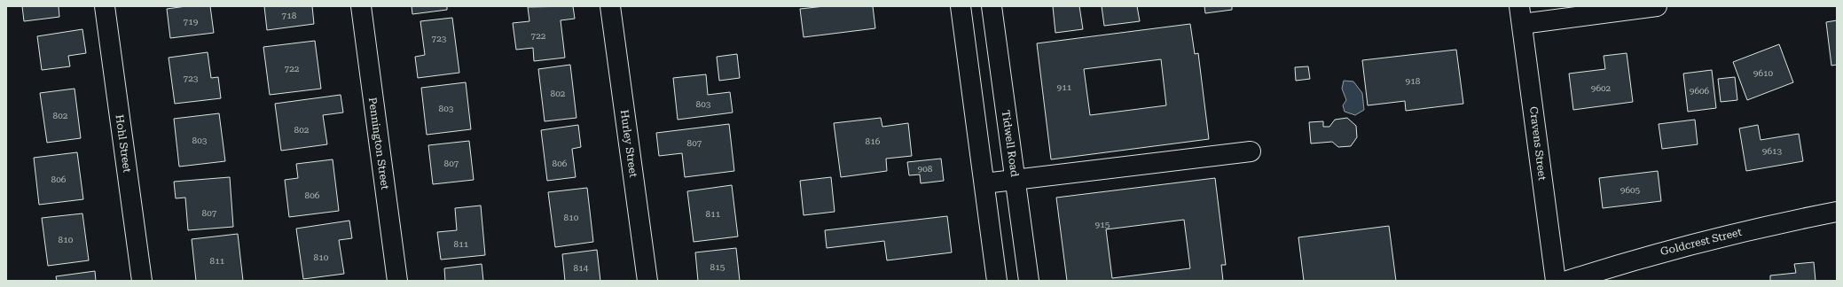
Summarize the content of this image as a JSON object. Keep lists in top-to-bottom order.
{
  "streets": {
    "street": [
      "Hohl Street",
      "Pennington Street",
      "Hurley Street",
      "Tidwell Road",
      "Cravens Street",
      "Goldcrest Street"
    ]
  },
  "house_numbers": [
    "718",
    "719",
    "722",
    "723",
    "722",
    "9610",
    "723",
    "918",
    "911",
    "9602",
    "9606",
    "802",
    "803",
    "803",
    "802",
    "802",
    "803",
    "816",
    "807",
    "9613",
    "807",
    "806",
    "908",
    "806",
    "9605",
    "806",
    "807",
    "811",
    "810",
    "915",
    "810",
    "811",
    "810",
    "811",
    "815",
    "814"
  ]
}
